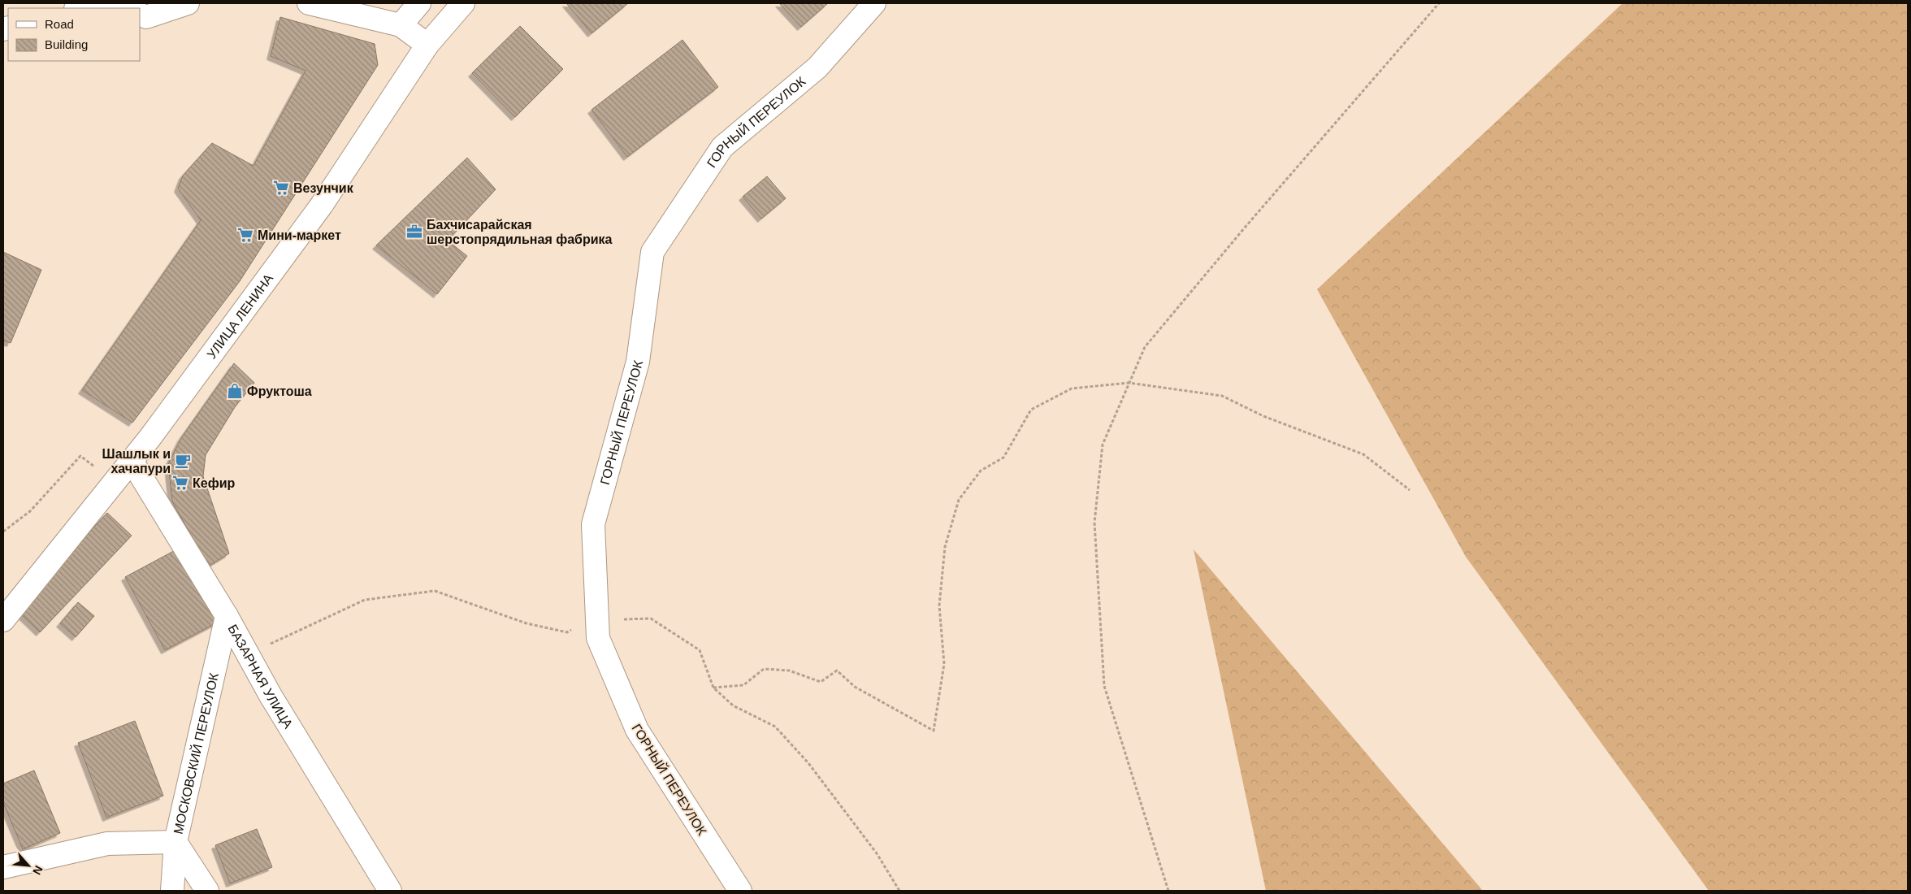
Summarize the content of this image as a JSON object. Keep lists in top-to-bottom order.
{
  "streets": {
    "street": [
      "ГОРНЫЙ ПЕРЕУЛОК",
      "УЛИЦА ЛЕНИНА",
      "БАЗАРНАЯ УЛИЦА",
      "МОСКОВСКИЙ ПЕРЕУЛОК"
    ]
  },
  "crossings": [
    ["УЛИЦА ЛЕНИНА", "БАЗАРНАЯ УЛИЦА"],
    ["БАЗАРНАЯ УЛИЦА", "МОСКОВСКИЙ ПЕРЕУЛОК"]
  ],
  "places": {
    "supermarket": ["Везунчик", "Мини-маркет", "Кефир"],
    "office": ["Бахчисарайская шерстопрядильная фабрика"],
    "shop": ["Фруктоша"],
    "cafe": ["Шашлык и хачапури"]
  },
  "legend": ["Road", "Building"],
  "north": "bottom right"
}
